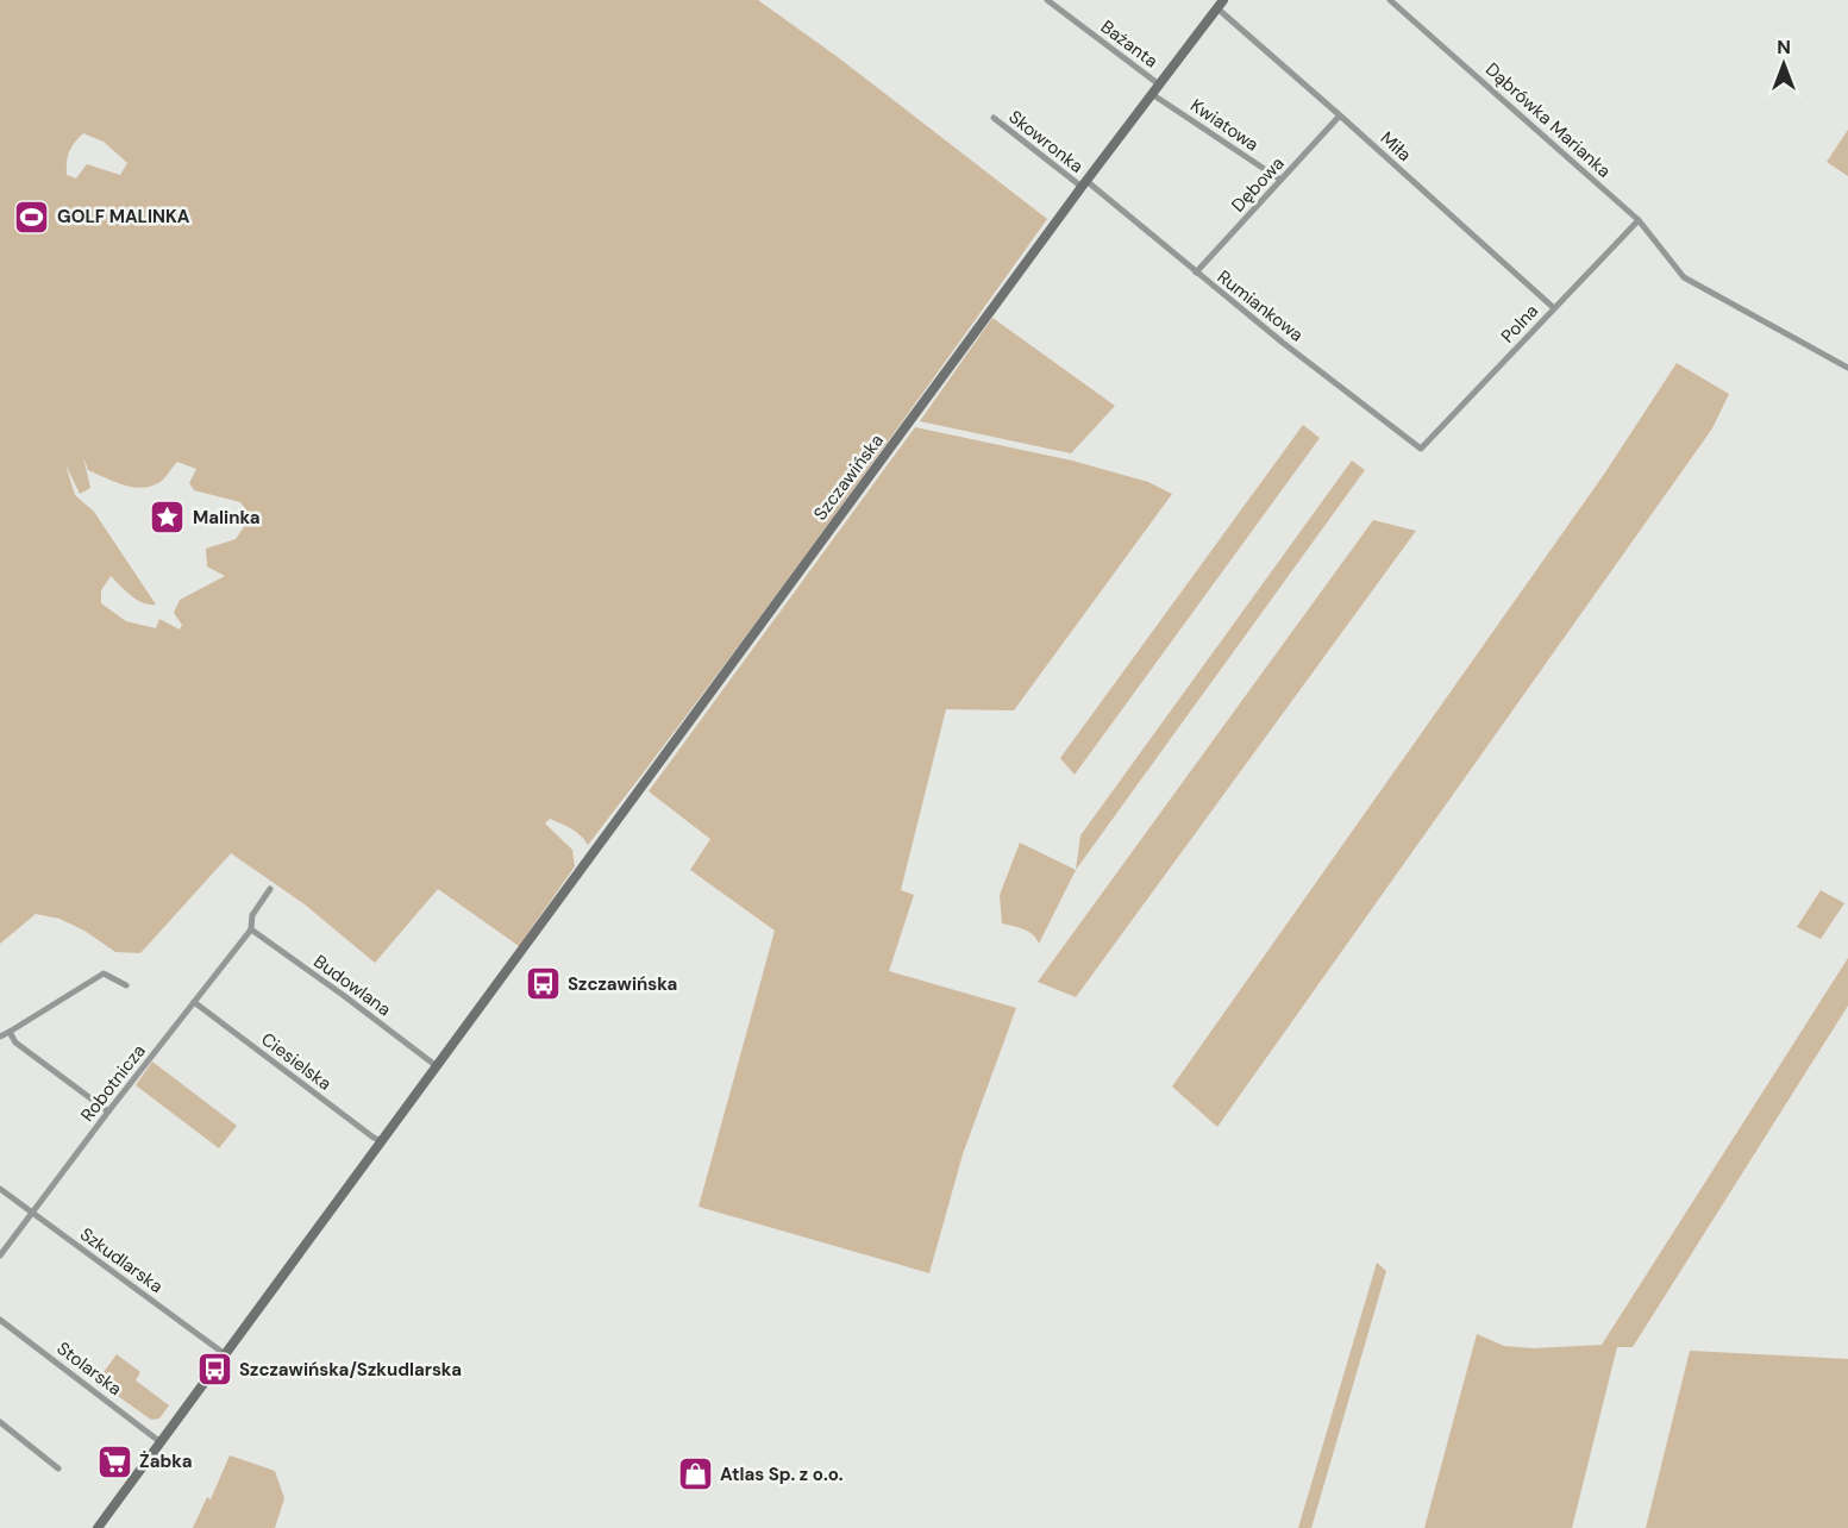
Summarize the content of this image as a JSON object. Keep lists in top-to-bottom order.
{
  "streets": {
    "street": [
      "Bażanta",
      "Dąbrówka Marianka",
      "Kwiatowa",
      "Skowronka",
      "Miła",
      "Dębowa",
      "Rumiankowa",
      "Polna",
      "Szczawińska",
      "Budowlana",
      "Ciesielska",
      "Robotnicza",
      "Szkudlarska",
      "Stolarska"
    ]
  },
  "crossings": [
    ["Bażanta", "Szczawińska"],
    ["Dąbrówka Marianka", "Polna"],
    ["Kwiatowa", "Dębowa"],
    ["Kwiatowa", "Szczawińska"],
    ["Skowronka", "Rumiankowa"],
    ["Skowronka", "Szczawińska"],
    ["Miła", "Dębowa"],
    ["Miła", "Polna"],
    ["Miła", "Szczawińska"],
    ["Dębowa", "Rumiankowa"],
    ["Rumiankowa", "Polna"],
    ["Rumiankowa", "Szczawińska"],
    ["Szczawińska", "Budowlana"],
    ["Szczawińska", "Ciesielska"],
    ["Szczawińska", "Szkudlarska"],
    ["Szczawińska", "Stolarska"],
    ["Budowlana", "Robotnicza"],
    ["Ciesielska", "Robotnicza"],
    ["Robotnicza", "Szkudlarska"]
  ],
  "places": {
    "sports": ["GOLF MALINKA"],
    "place": ["Malinka"],
    "bus stop": ["Szczawińska", "Szczawińska/Szkudlarska"],
    "supermarket": ["Żabka"],
    "shop": ["Atlas Sp. z o.o."]
  },
  "north": "top"
}
